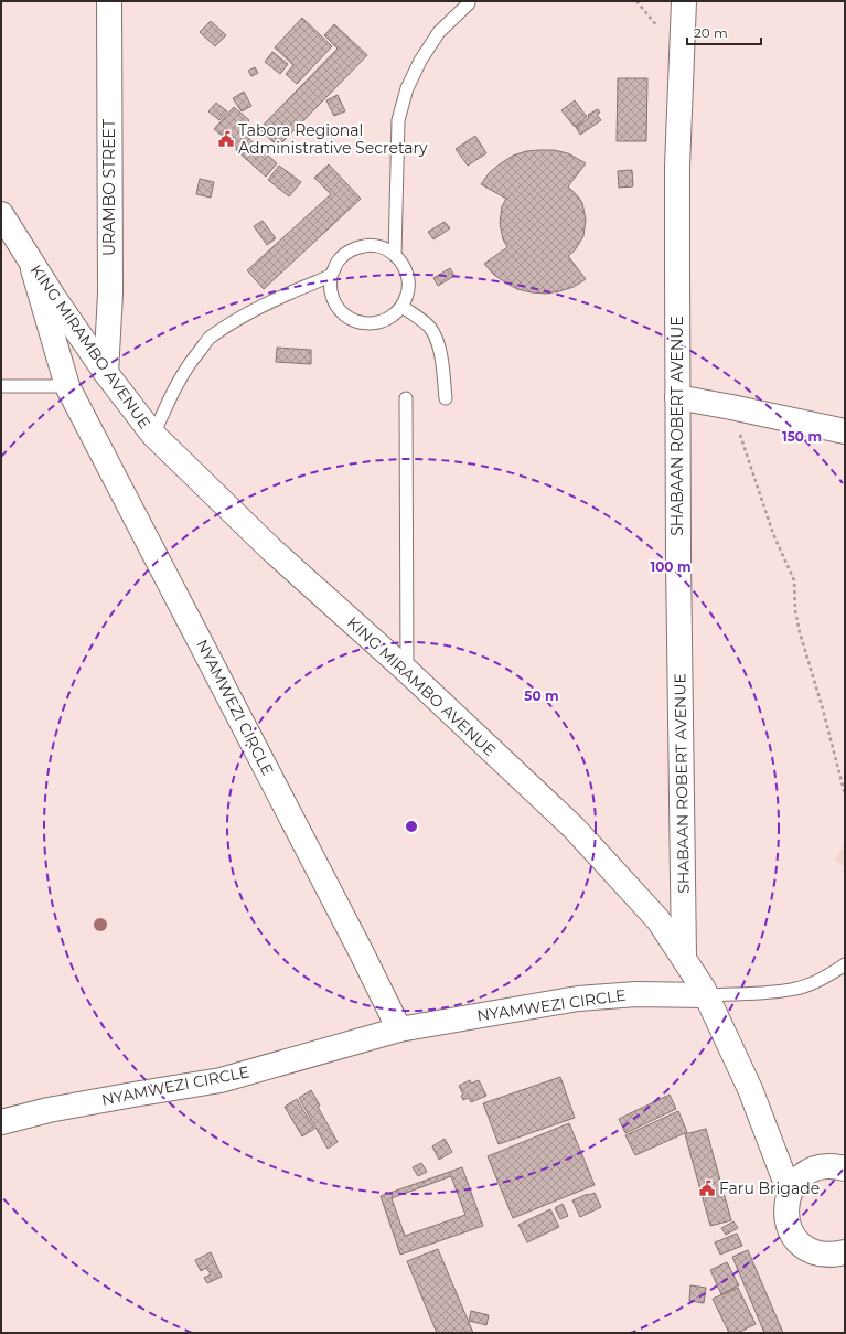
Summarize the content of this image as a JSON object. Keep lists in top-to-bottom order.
{
  "streets": {
    "street": [
      "URAMBO STREET",
      "KING MIRAMBO AVENUE",
      "SHABAAN ROBERT AVENUE",
      "NYAMWEZI CIRCLE"
    ]
  },
  "crossings": [
    ["URAMBO STREET", "KING MIRAMBO AVENUE"],
    ["KING MIRAMBO AVENUE", "SHABAAN ROBERT AVENUE"],
    ["KING MIRAMBO AVENUE", "NYAMWEZI CIRCLE"]
  ],
  "places": {
    "public building": ["Tabora Regional Administrative Secretary", "Faru Brigade"]
  },
  "scale_bar": "20 m",
  "rings": ["150 m", "100 m", "50 m"]
}
